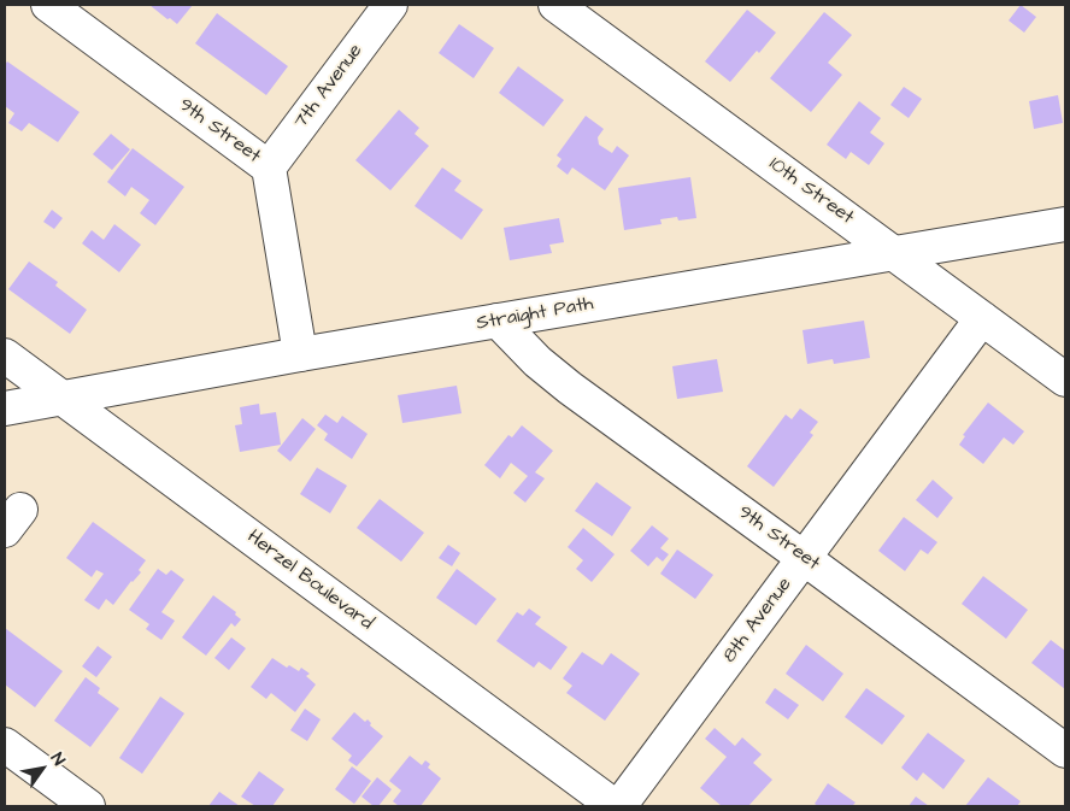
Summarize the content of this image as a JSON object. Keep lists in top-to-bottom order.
{
  "streets": {
    "street": [
      "7th Avenue",
      "9th Street",
      "10th Street",
      "Straight Path",
      "Herzel Boulevard",
      "8th Avenue"
    ]
  },
  "crossings": [
    ["7th Avenue", "9th Street"],
    ["9th Street", "Straight Path"],
    ["9th Street", "8th Avenue"],
    ["10th Street", "Straight Path"],
    ["10th Street", "8th Avenue"],
    ["Straight Path", "Herzel Boulevard"]
  ],
  "north": "top right"
}
